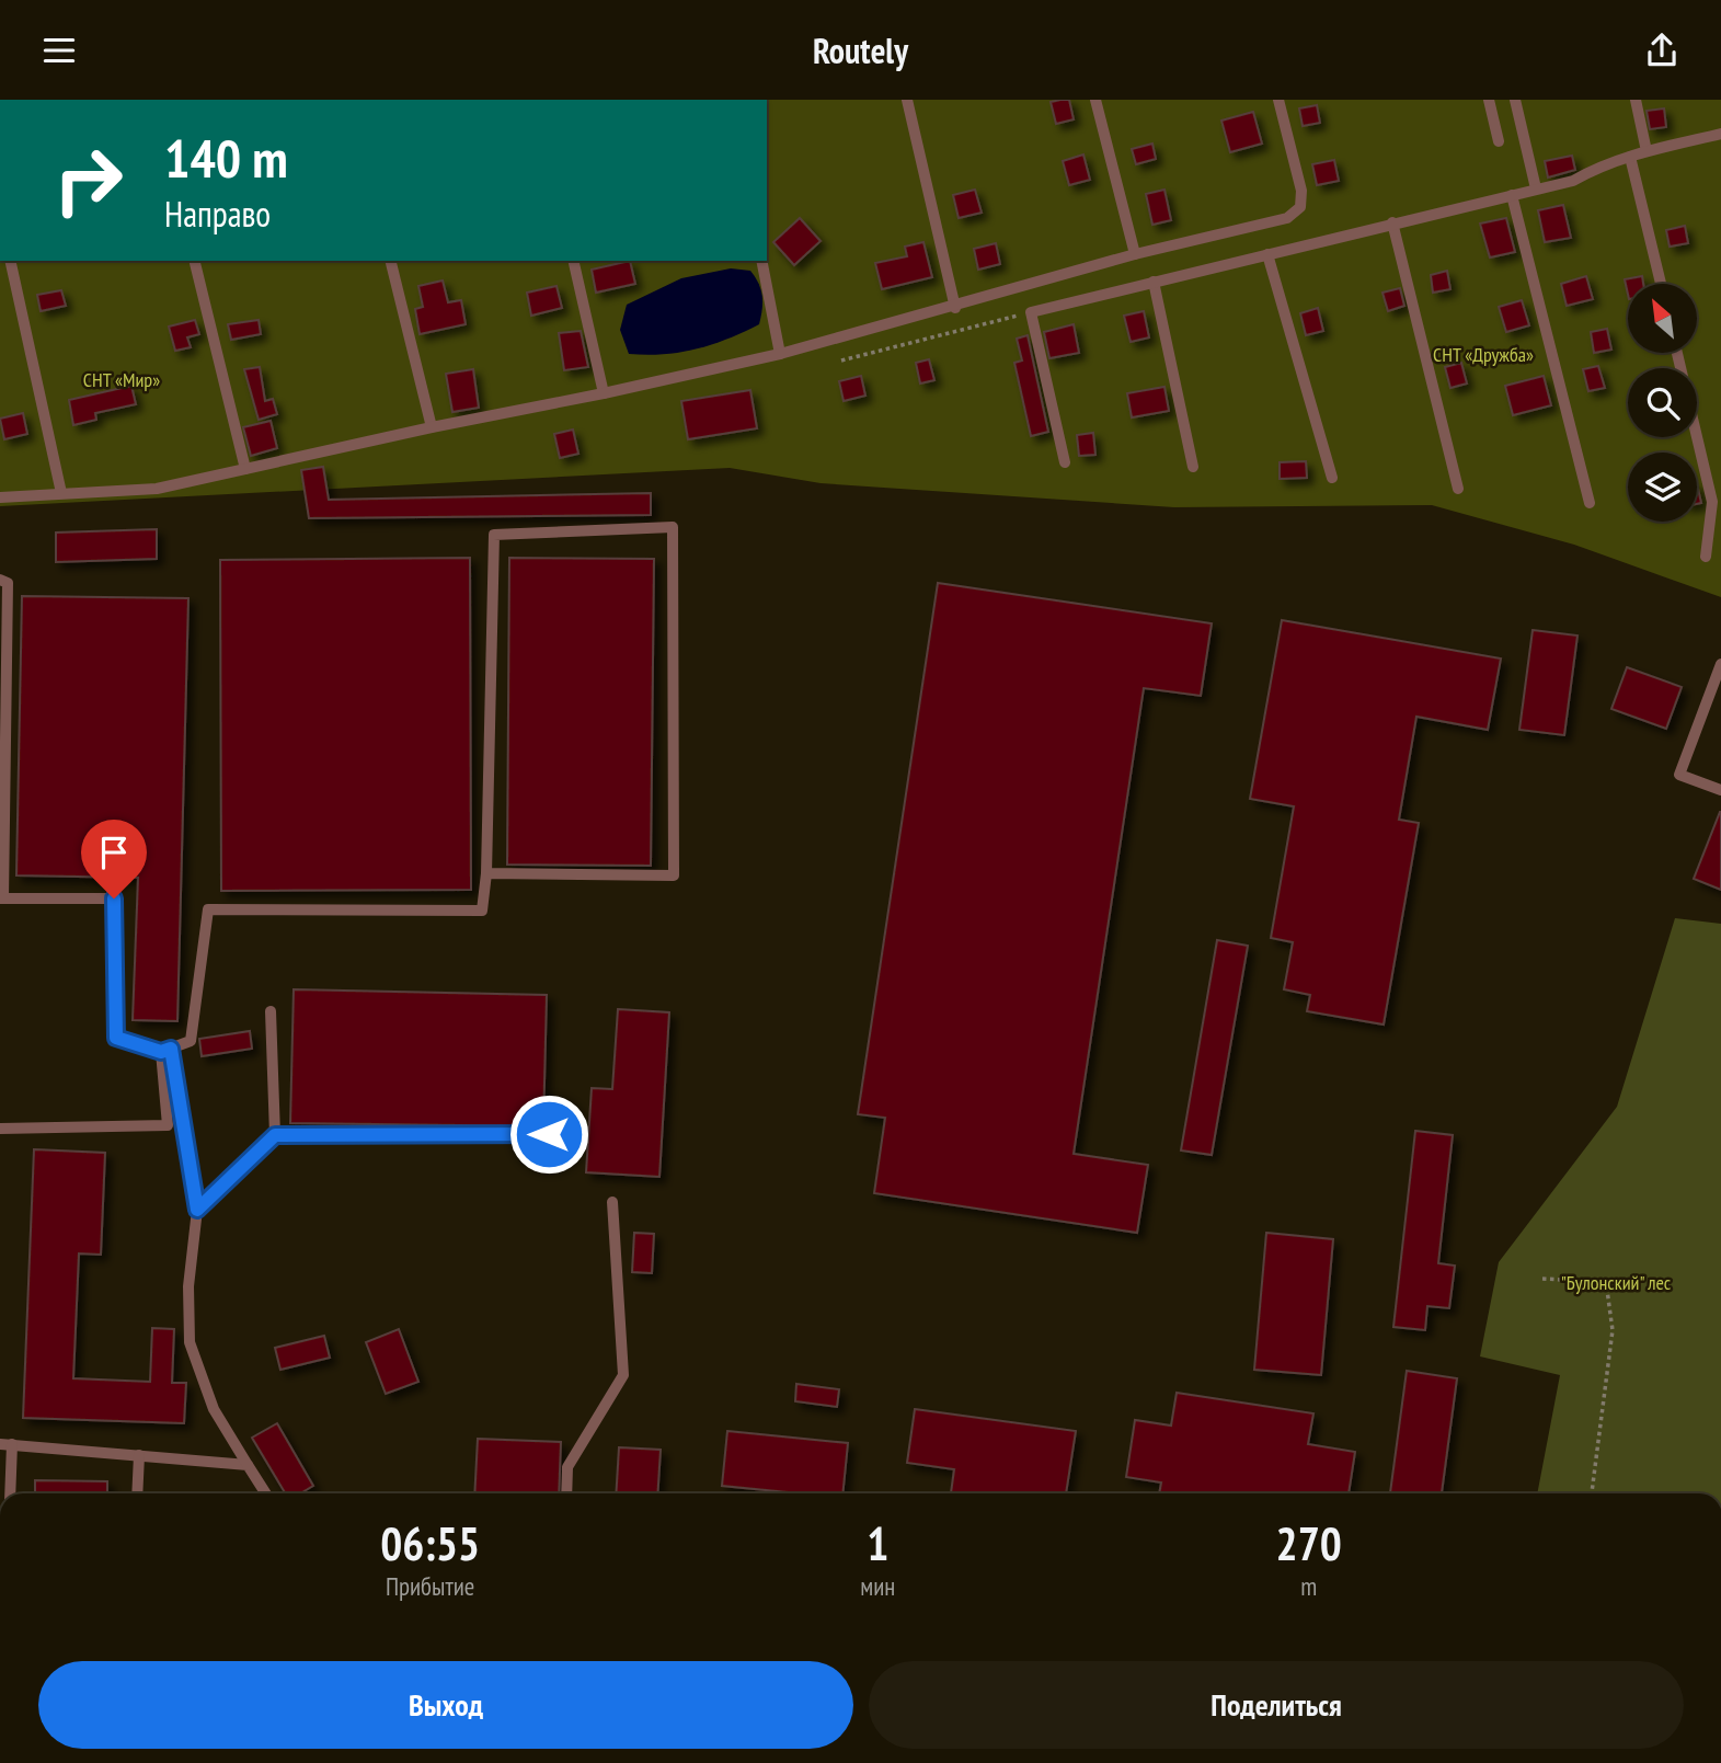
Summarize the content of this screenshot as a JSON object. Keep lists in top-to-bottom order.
{
  "parks": ["СНТ «Дружба»", "СНТ «Мир»", "\"Булонский\" лес"],
  "north": "top left",
  "page": {
    "header": "Routely",
    "turn": ["140 m", "Направо"],
    "eta": [
      "06:55",
      "Прибытие",
      "1",
      "мин",
      "270",
      "m"
    ],
    "buttons": ["Выход", "Поделиться"]
  }
}
